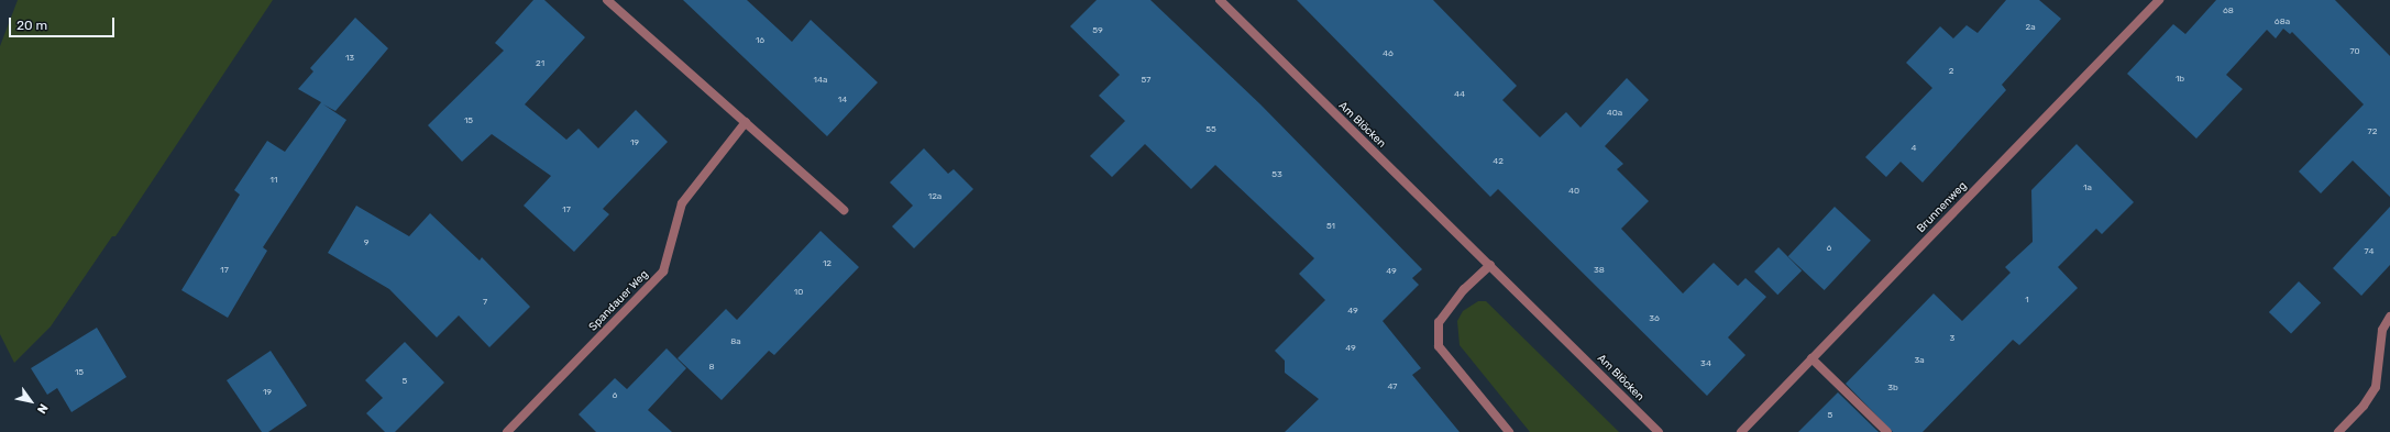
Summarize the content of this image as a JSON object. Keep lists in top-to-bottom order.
{
  "streets": {
    "street": ["Am Blöcken", "Brunnenweg", "Spandauer Weg"]
  },
  "house_numbers": [
    "68",
    "68a",
    "2a",
    "59",
    "16",
    "70",
    "46",
    "13",
    "21",
    "2",
    "1b",
    "14a",
    "57",
    "44",
    "14",
    "40a",
    "15",
    "55",
    "72",
    "19",
    "4",
    "42",
    "53",
    "11",
    "1a",
    "40",
    "12a",
    "17",
    "51",
    "9",
    "6",
    "74",
    "12",
    "17",
    "38",
    "49",
    "10",
    "1",
    "7",
    "49",
    "36",
    "3",
    "8a",
    "49",
    "3a",
    "34",
    "8",
    "15",
    "5",
    "47",
    "3b",
    "19",
    "6",
    "5"
  ],
  "scale_bar": "20 m",
  "north": "bottom right"
}
